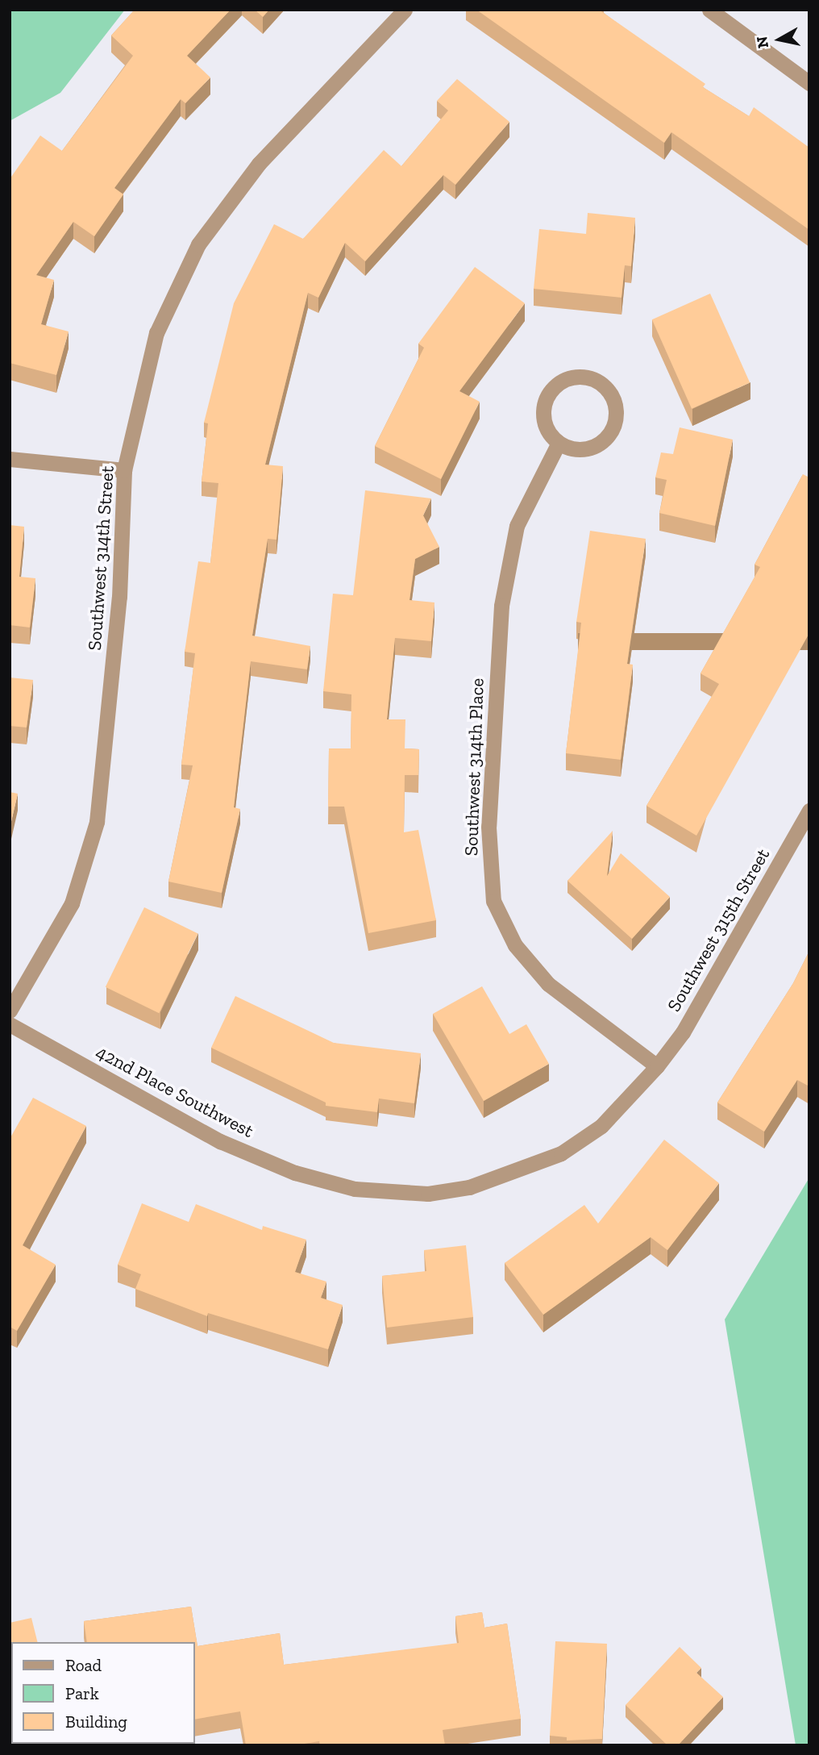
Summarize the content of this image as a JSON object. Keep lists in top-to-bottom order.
{
  "streets": {
    "street": [
      "Southwest 314th Street",
      "Southwest 314th Place",
      "Southwest 315th Street",
      "42nd Place Southwest"
    ]
  },
  "crossings": [
    ["Southwest 314th Place", "Southwest 315th Street"],
    ["Southwest 314th Place", "42nd Place Southwest"],
    ["Southwest 315th Street", "42nd Place Southwest"]
  ],
  "legend": ["Road", "Park", "Building"],
  "north": "left"
}
